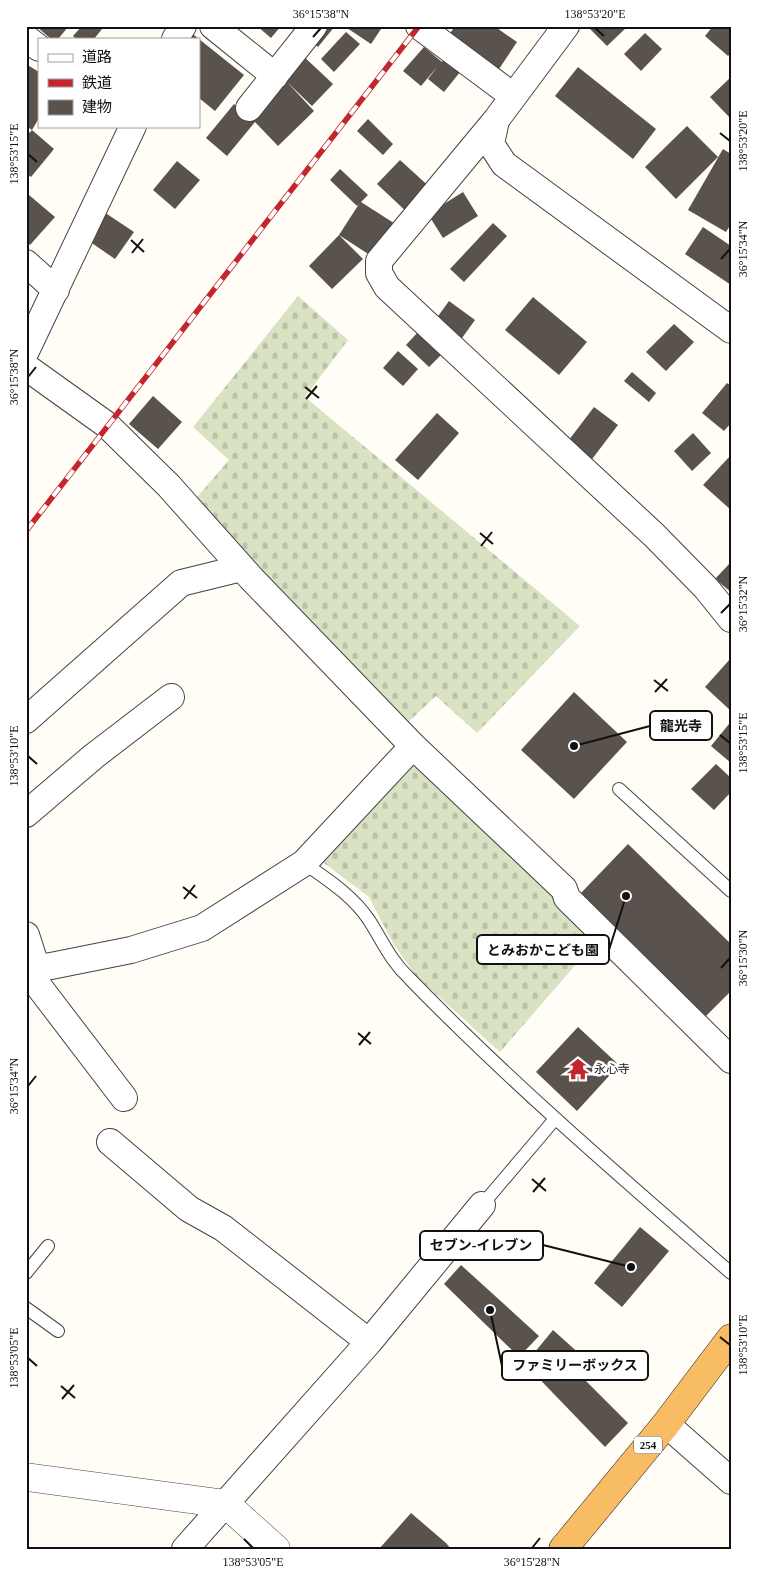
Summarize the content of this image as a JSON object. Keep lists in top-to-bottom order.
{
  "streets": {
    "highway": ["254"]
  },
  "places": {
    "other": [
      "龍光寺",
      "とみおかこども園",
      "セブン-イレブン",
      "ファミリーボックス"
    ],
    "temple": ["永心寺"]
  },
  "legend": ["道路", "鉄道", "建物"],
  "coordinates": [
    "36°15'38\"N",
    "138°53'20\"E",
    "138°53'15\"E",
    "36°15'34\"N",
    "36°15'32\"N",
    "138°53'10\"E",
    "36°15'30\"N",
    "138°53'05\"E",
    "36°15'28\"N"
  ]
}
